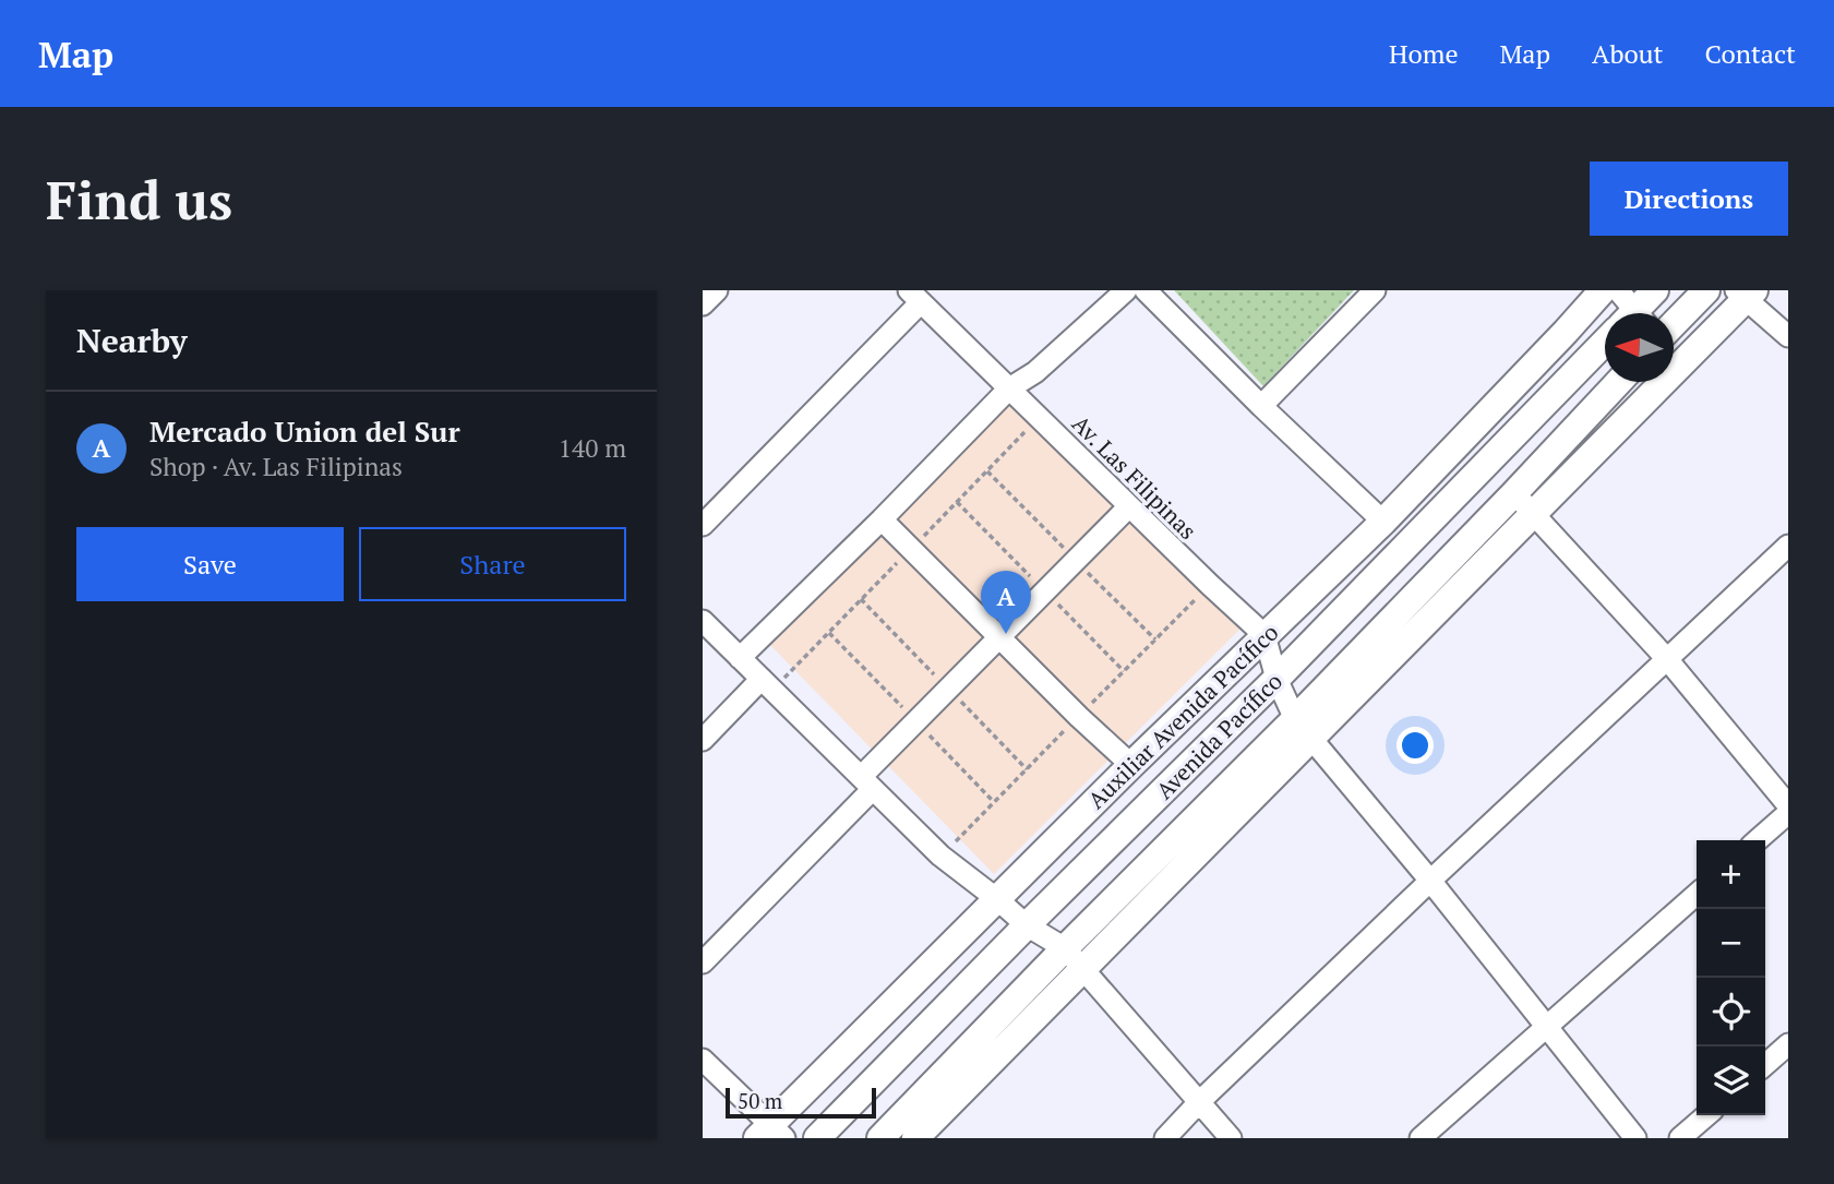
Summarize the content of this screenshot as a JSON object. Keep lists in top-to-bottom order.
{
  "streets": {
    "main road": ["Auxiliar Avenida Pacífico", "Avenida Pacífico"],
    "street": ["Av. Las Filipinas"]
  },
  "crossings": [
    ["Av. Las Filipinas", "Auxiliar Avenida Pacífico"]
  ],
  "scale_bar": "50 m",
  "north": "left",
  "page": {
    "header": "Map",
    "nav": [
      "Home",
      "Map",
      "About",
      "Contact"
    ],
    "buttons": [
      "Directions",
      ["Save", "Share"]
    ],
    "title": "Find us",
    "heading": "Nearby",
    "list": [
      {
        "mark": "A",
        "name": "Mercado Union del Sur",
        "note": "Shop · Av. Las Filipinas",
        "value": "140 m"
      }
    ],
    "pins": "A",
    "map_buttons": ["+", "−"],
    "scale": "50 m"
  }
}
